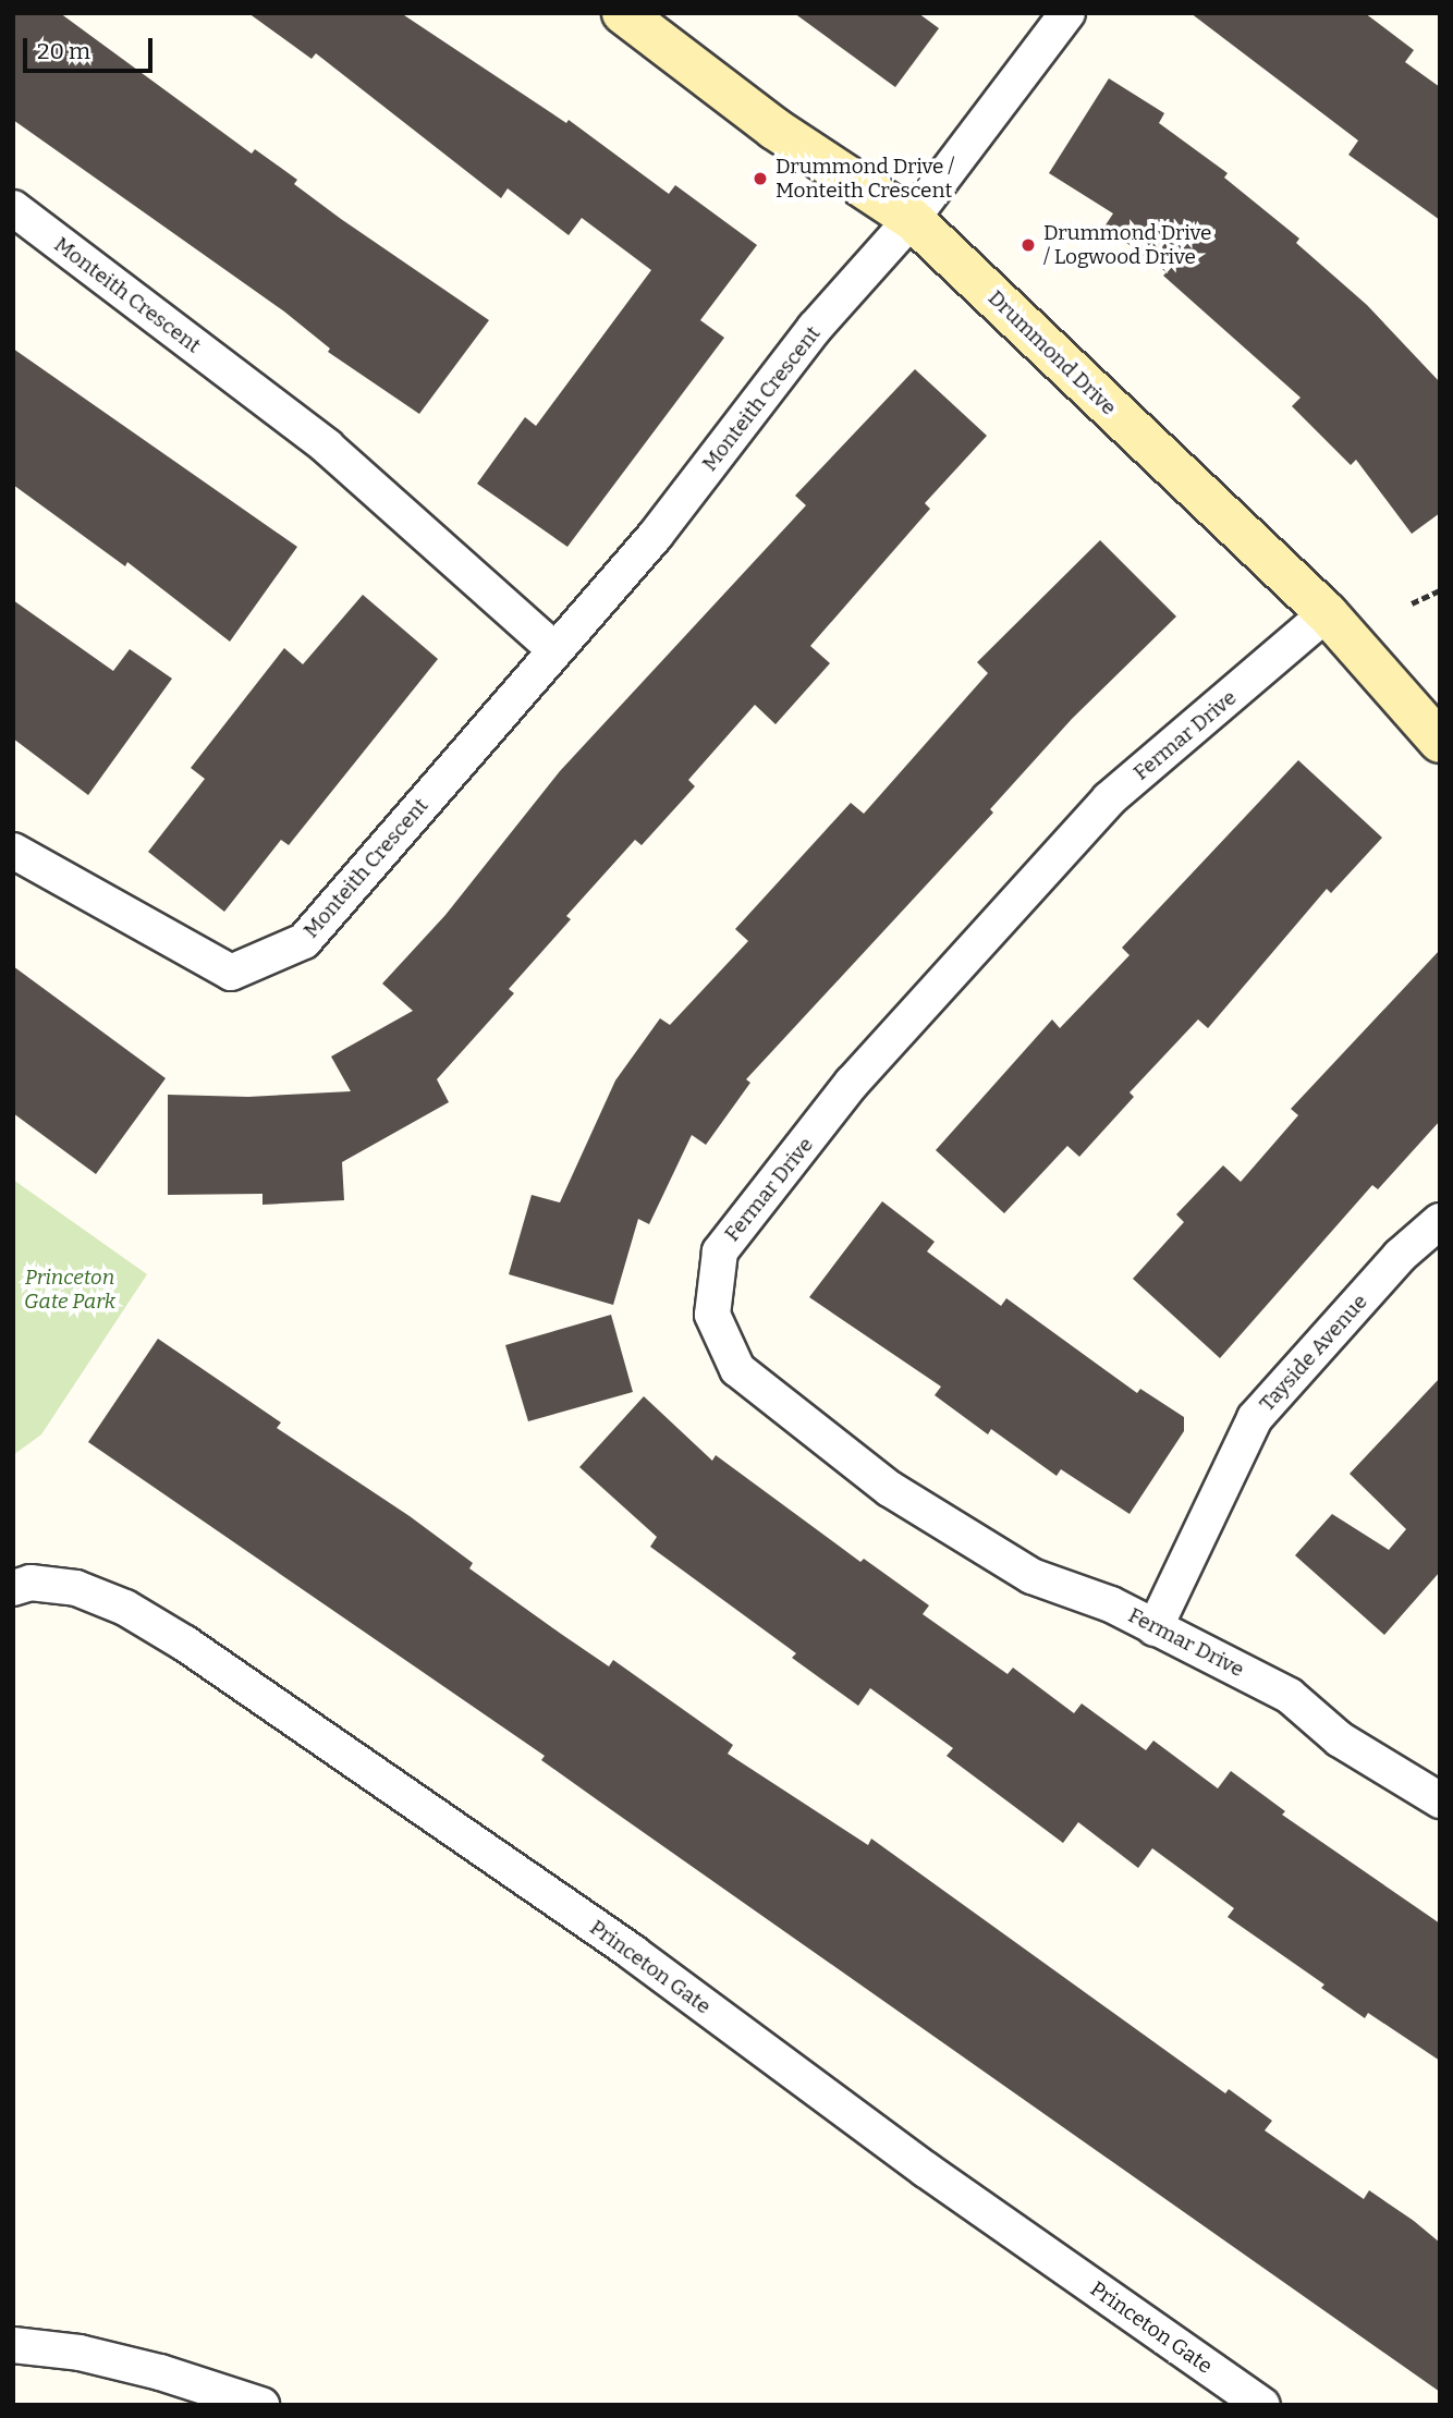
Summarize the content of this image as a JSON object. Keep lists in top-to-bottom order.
{
  "streets": {
    "street": [
      "Monteith Crescent",
      "Drummond Drive",
      "Fermar Drive",
      "Tayside Avenue",
      "Princeton Gate"
    ]
  },
  "crossings": [
    ["Monteith Crescent", "Drummond Drive"],
    ["Drummond Drive", "Fermar Drive"],
    ["Fermar Drive", "Tayside Avenue"]
  ],
  "parks": ["Princeton Gate Park"],
  "places": ["Drummond Drive / Monteith Crescent", "Drummond Drive / Logwood Drive"],
  "scale_bar": "20 m"
}
